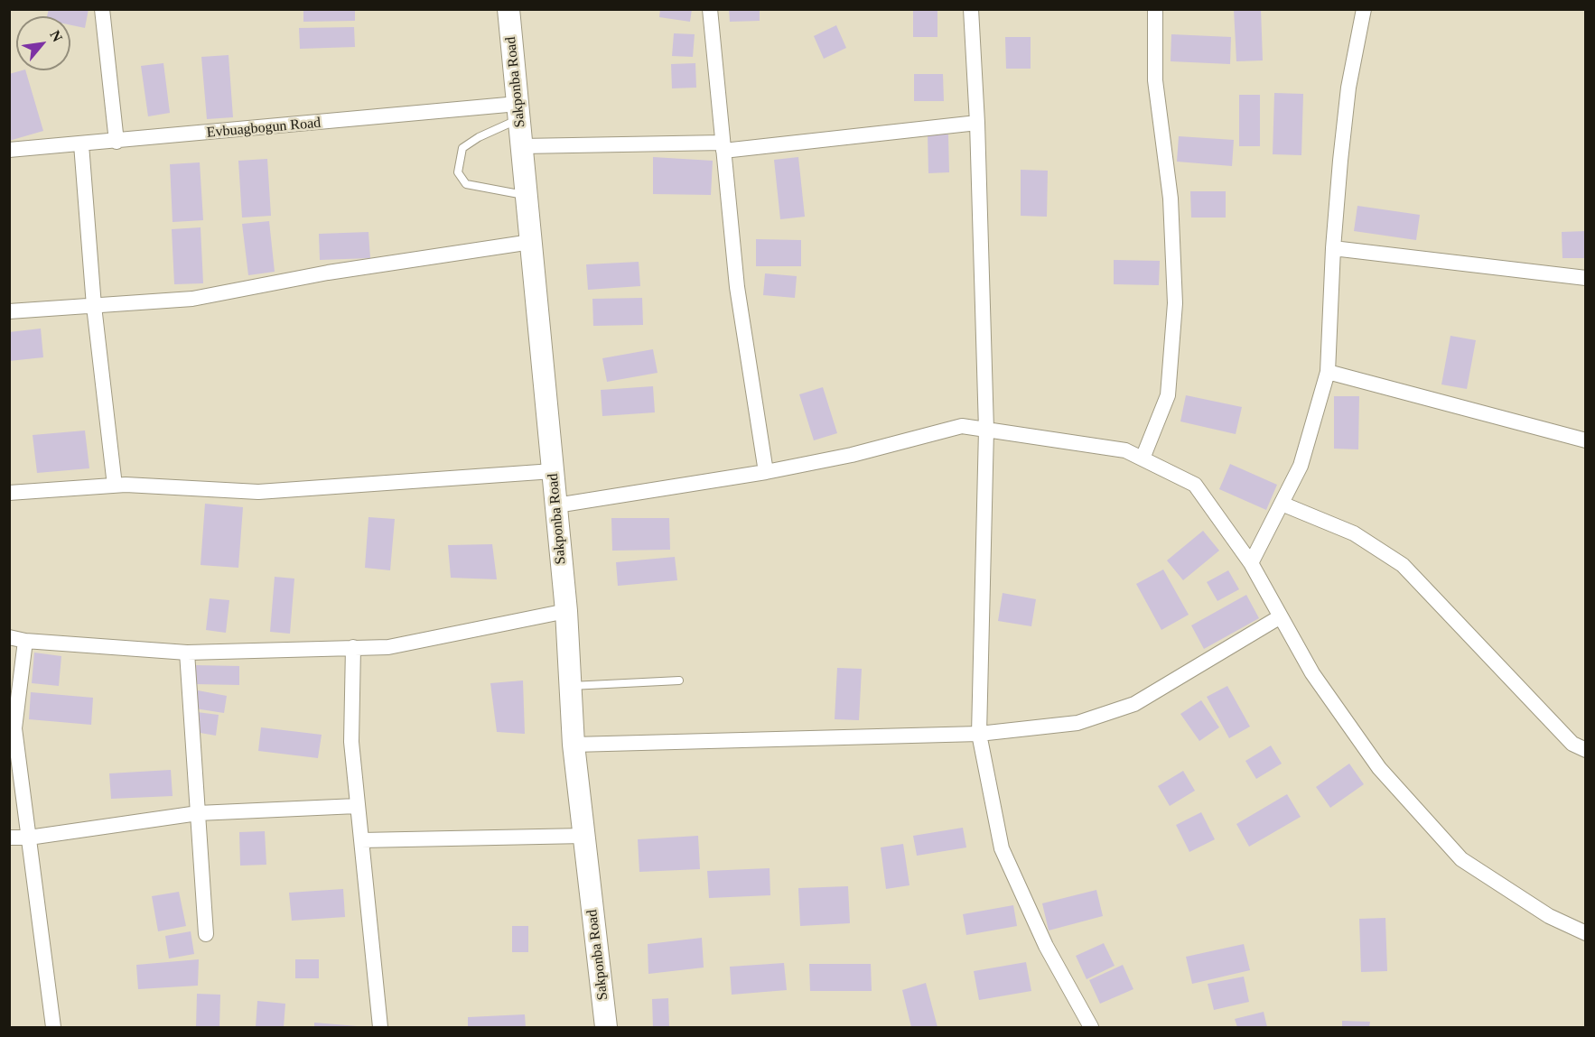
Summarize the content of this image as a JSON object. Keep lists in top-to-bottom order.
{
  "streets": {
    "main road": ["Sakponba Road"],
    "street": ["Evbuagbogun Road"]
  },
  "crossings": [
    ["Sakponba Road", "Evbuagbogun Road"]
  ],
  "north": "top right"
}
